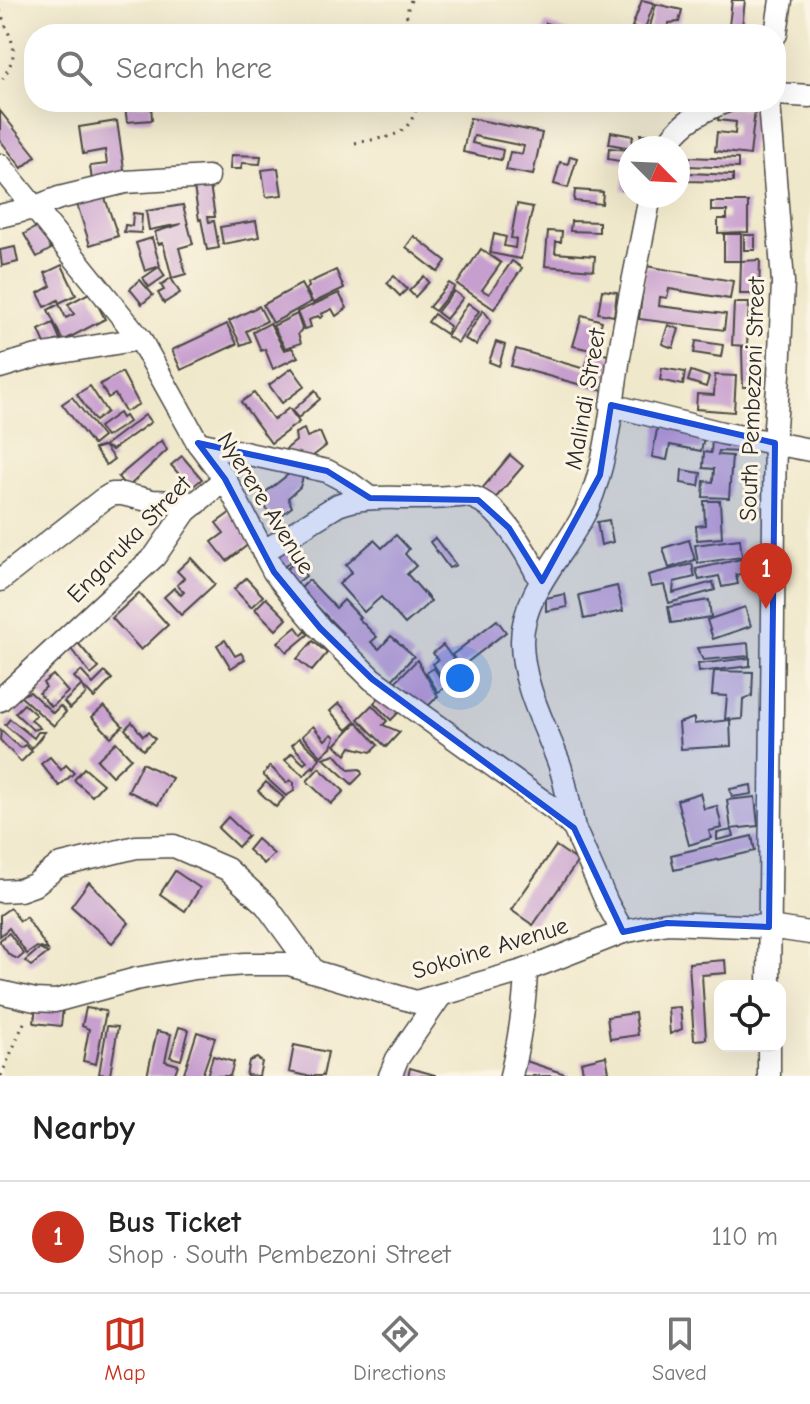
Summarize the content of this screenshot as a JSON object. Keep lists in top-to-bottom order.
{
  "streets": {
    "street": [
      "Malindi Street",
      "South Pembezoni Street",
      "Nyerere Avenue",
      "Engaruka Street",
      "Sokoine Avenue"
    ]
  },
  "crossings": [
    ["Malindi Street", "Nyerere Avenue"],
    ["South Pembezoni Street", "Sokoine Avenue"],
    ["Nyerere Avenue", "Engaruka Street"],
    ["Nyerere Avenue", "Sokoine Avenue"]
  ],
  "north": "bottom right",
  "page": {
    "search": "Search here",
    "pins": "1",
    "heading": "Nearby",
    "list": [
      {
        "mark": "1",
        "name": "Bus Ticket",
        "note": "Shop · South Pembezoni Street",
        "value": "110 m"
      }
    ],
    "nav": ["Map", "Directions", "Saved"]
  }
}
